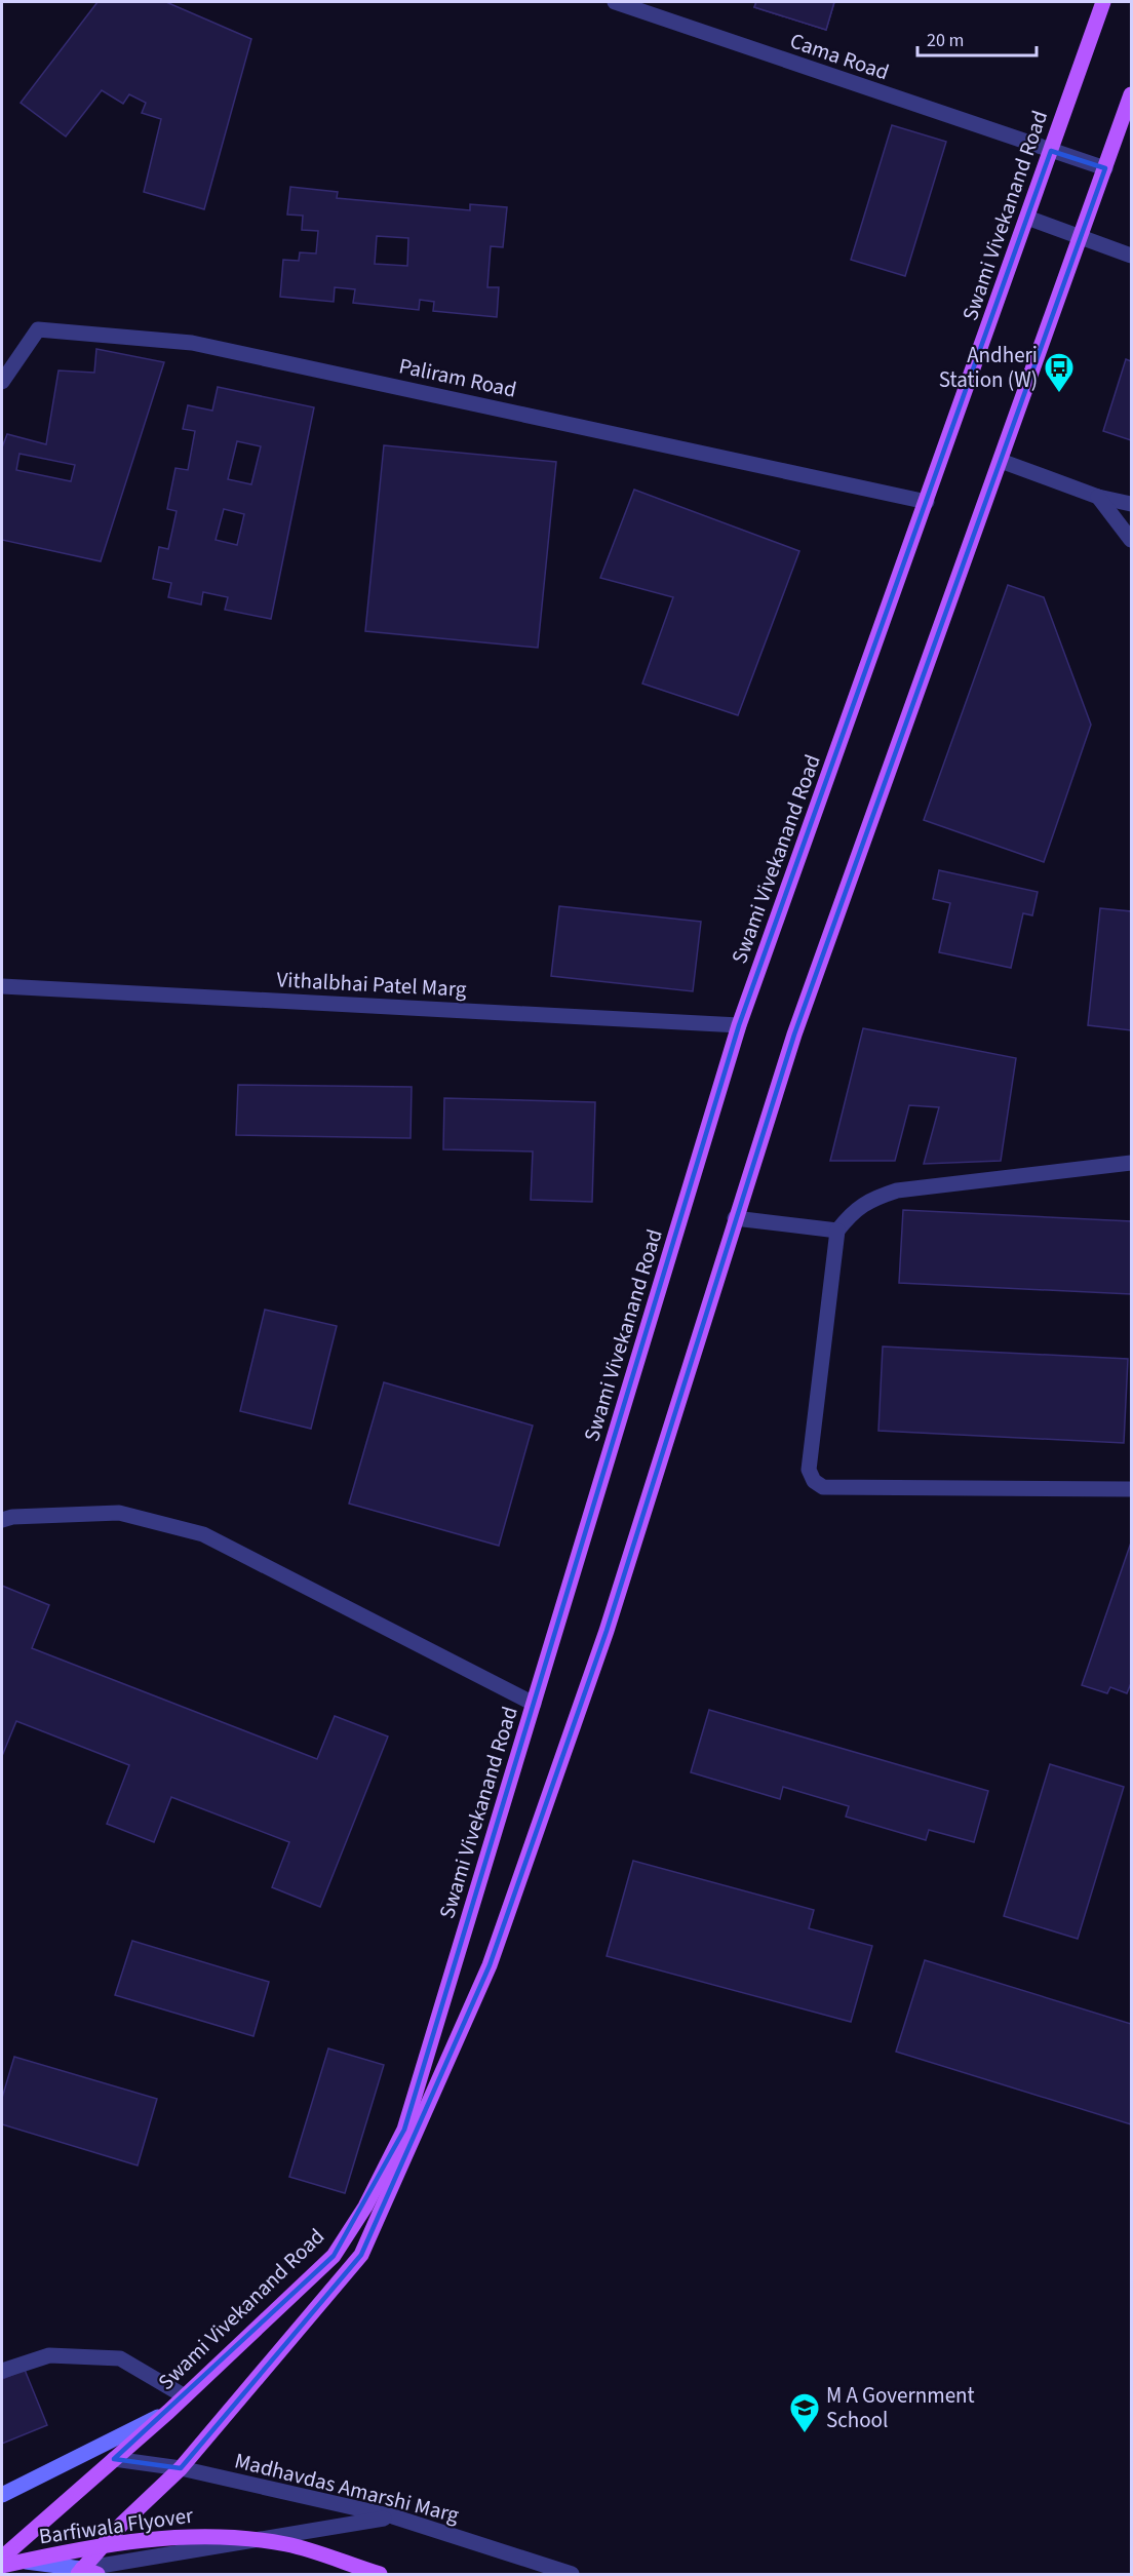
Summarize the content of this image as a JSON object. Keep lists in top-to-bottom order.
{
  "streets": {
    "main road": ["Swami Vivekanand Road", "Barfiwala Flyover"],
    "street": [
      "Cama Road",
      "Paliram Road",
      "Vithalbhai Patel Marg",
      "Madhavdas Amarshi Marg"
    ]
  },
  "crossings": [
    ["Cama Road", "Swami Vivekanand Road"],
    ["Swami Vivekanand Road", "Paliram Road"],
    ["Swami Vivekanand Road", "Vithalbhai Patel Marg"],
    ["Swami Vivekanand Road", "Madhavdas Amarshi Marg"]
  ],
  "places": {
    "bus stop": ["Andheri Station (W)"],
    "school or university": ["M A Government School"]
  },
  "scale_bar": "20 m"
}
